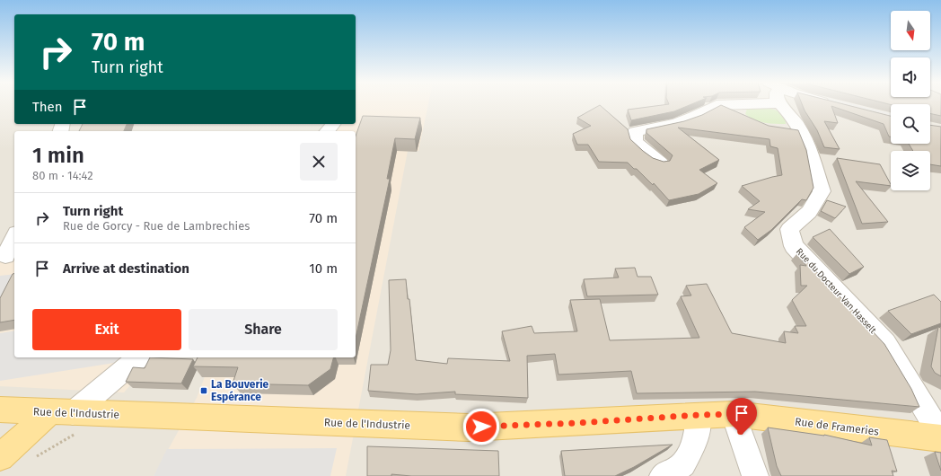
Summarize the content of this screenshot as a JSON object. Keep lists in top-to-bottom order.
{
  "streets": {
    "main road": ["Rue de l'Industrie", "Rue de Frameries"],
    "street": ["Rue du Docteur Van Hasselt"]
  },
  "crossings": [
    ["Rue du Docteur Van Hasselt", "Rue de Frameries"],
    ["Rue de l'Industrie", "Rue de Frameries"]
  ],
  "places": {
    "transit": ["La Bouverie Espérance"]
  },
  "north": "bottom",
  "page": {
    "turn": ["70 m", "Turn right"],
    "then": "Then",
    "heading": ["1 min", "80 m · 14:42"],
    "list": [
      {
        "name": "Turn right",
        "note": "Rue de Gorcy - Rue de Lambrechies",
        "value": "70 m"
      },
      {
        "name": "Arrive at destination",
        "value": "10 m"
      }
    ],
    "buttons": ["Exit", "Share"]
  }
}
